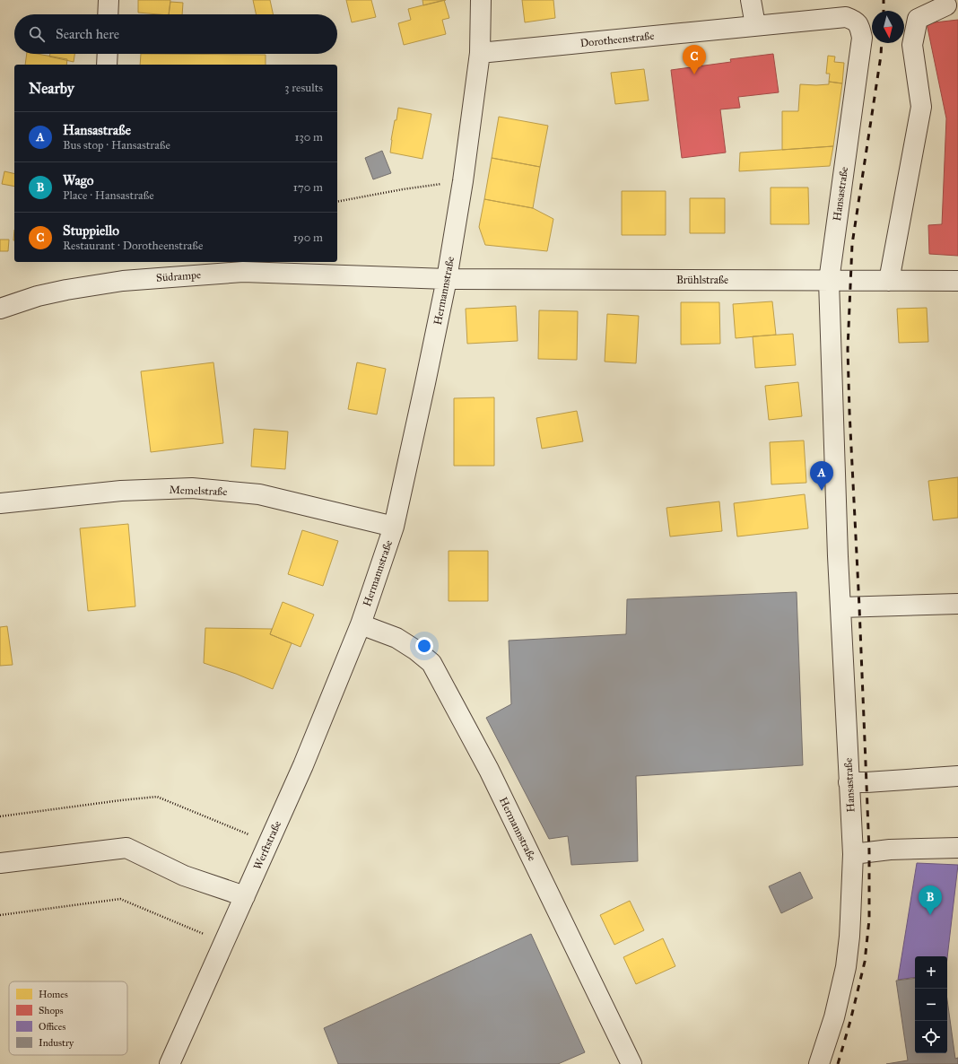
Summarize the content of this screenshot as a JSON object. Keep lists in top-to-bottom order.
{
  "streets": {
    "street": [
      "Dorotheenstraße",
      "Hansastraße",
      "Südrampe",
      "Brühlstraße",
      "Hermannstraße",
      "Memelstraße",
      "Werftstraße"
    ]
  },
  "crossings": [
    ["Dorotheenstraße", "Hansastraße"],
    ["Dorotheenstraße", "Hermannstraße"],
    ["Hansastraße", "Brühlstraße"],
    ["Südrampe", "Brühlstraße"],
    ["Südrampe", "Hermannstraße"],
    ["Brühlstraße", "Hermannstraße"],
    ["Hermannstraße", "Memelstraße"],
    ["Hermannstraße", "Werftstraße"]
  ],
  "legend": [
    "Homes",
    "Shops",
    "Offices",
    "Industry"
  ],
  "north": "bottom",
  "page": {
    "search": "Search here",
    "pins": ["C", "A", "B"],
    "heading": ["Nearby", "3 results"],
    "list": [
      {
        "mark": "A",
        "name": "Hansastraße",
        "note": "Bus stop · Hansastraße",
        "value": "130 m"
      },
      {
        "mark": "B",
        "name": "Wago",
        "note": "Place · Hansastraße",
        "value": "170 m"
      },
      {
        "mark": "C",
        "name": "Stuppiello",
        "note": "Restaurant · Dorotheenstraße",
        "value": "190 m"
      }
    ],
    "map_buttons": ["+", "−"]
  }
}
